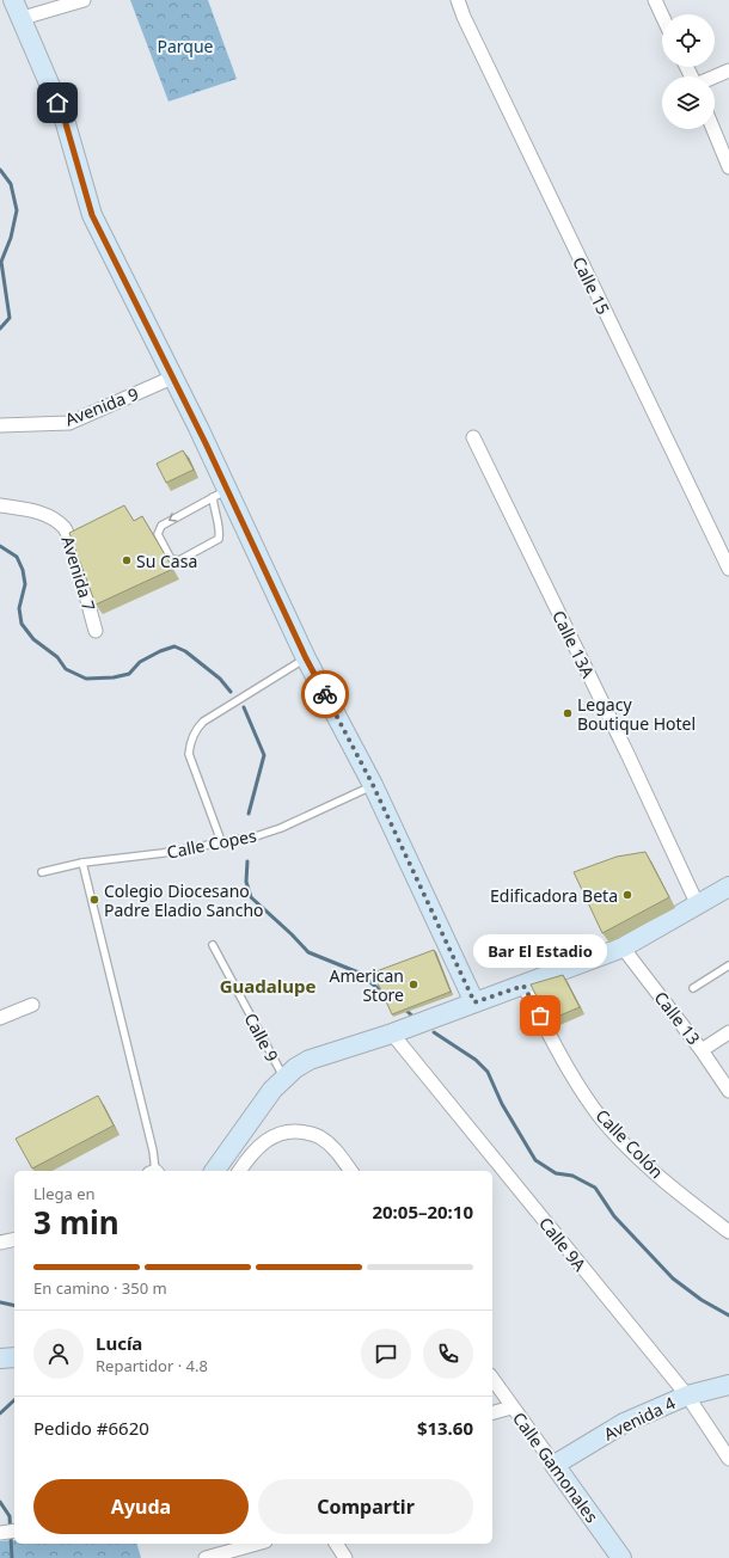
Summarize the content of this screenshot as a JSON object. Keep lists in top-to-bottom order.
{
  "streets": {
    "street": [
      "Calle 15",
      "Avenida 9",
      "Avenida 7",
      "Calle 13A",
      "Calle 13",
      "Calle Colón",
      "Calle 9A",
      "Avenida 4",
      "Calle Gamonales"
    ],
    "lane": ["Calle Copes", "Calle 9"]
  },
  "crossings": [
    ["Calle 9A", "Avenida 4"],
    ["Avenida 4", "Calle Gamonales"]
  ],
  "districts": ["Guadalupe"],
  "parks": ["Parque"],
  "places": [
    "Su Casa",
    "Legacy Boutique Hotel",
    "Edificadora Beta",
    "Colegio Diocesano Padre Eladio Sancho",
    "American Store",
    "Bar El Estadio"
  ],
  "page": {
    "bubble": "Bar El Estadio",
    "heading": ["3 min", "Llega en", "20:05–20:10"],
    "panel": [
      "Lucía",
      "Repartidor · 4.8",
      "Pedido #6620",
      "$13.60"
    ],
    "bar": "En camino · 350 m",
    "buttons": ["Ayuda", "Compartir"]
  }
}
